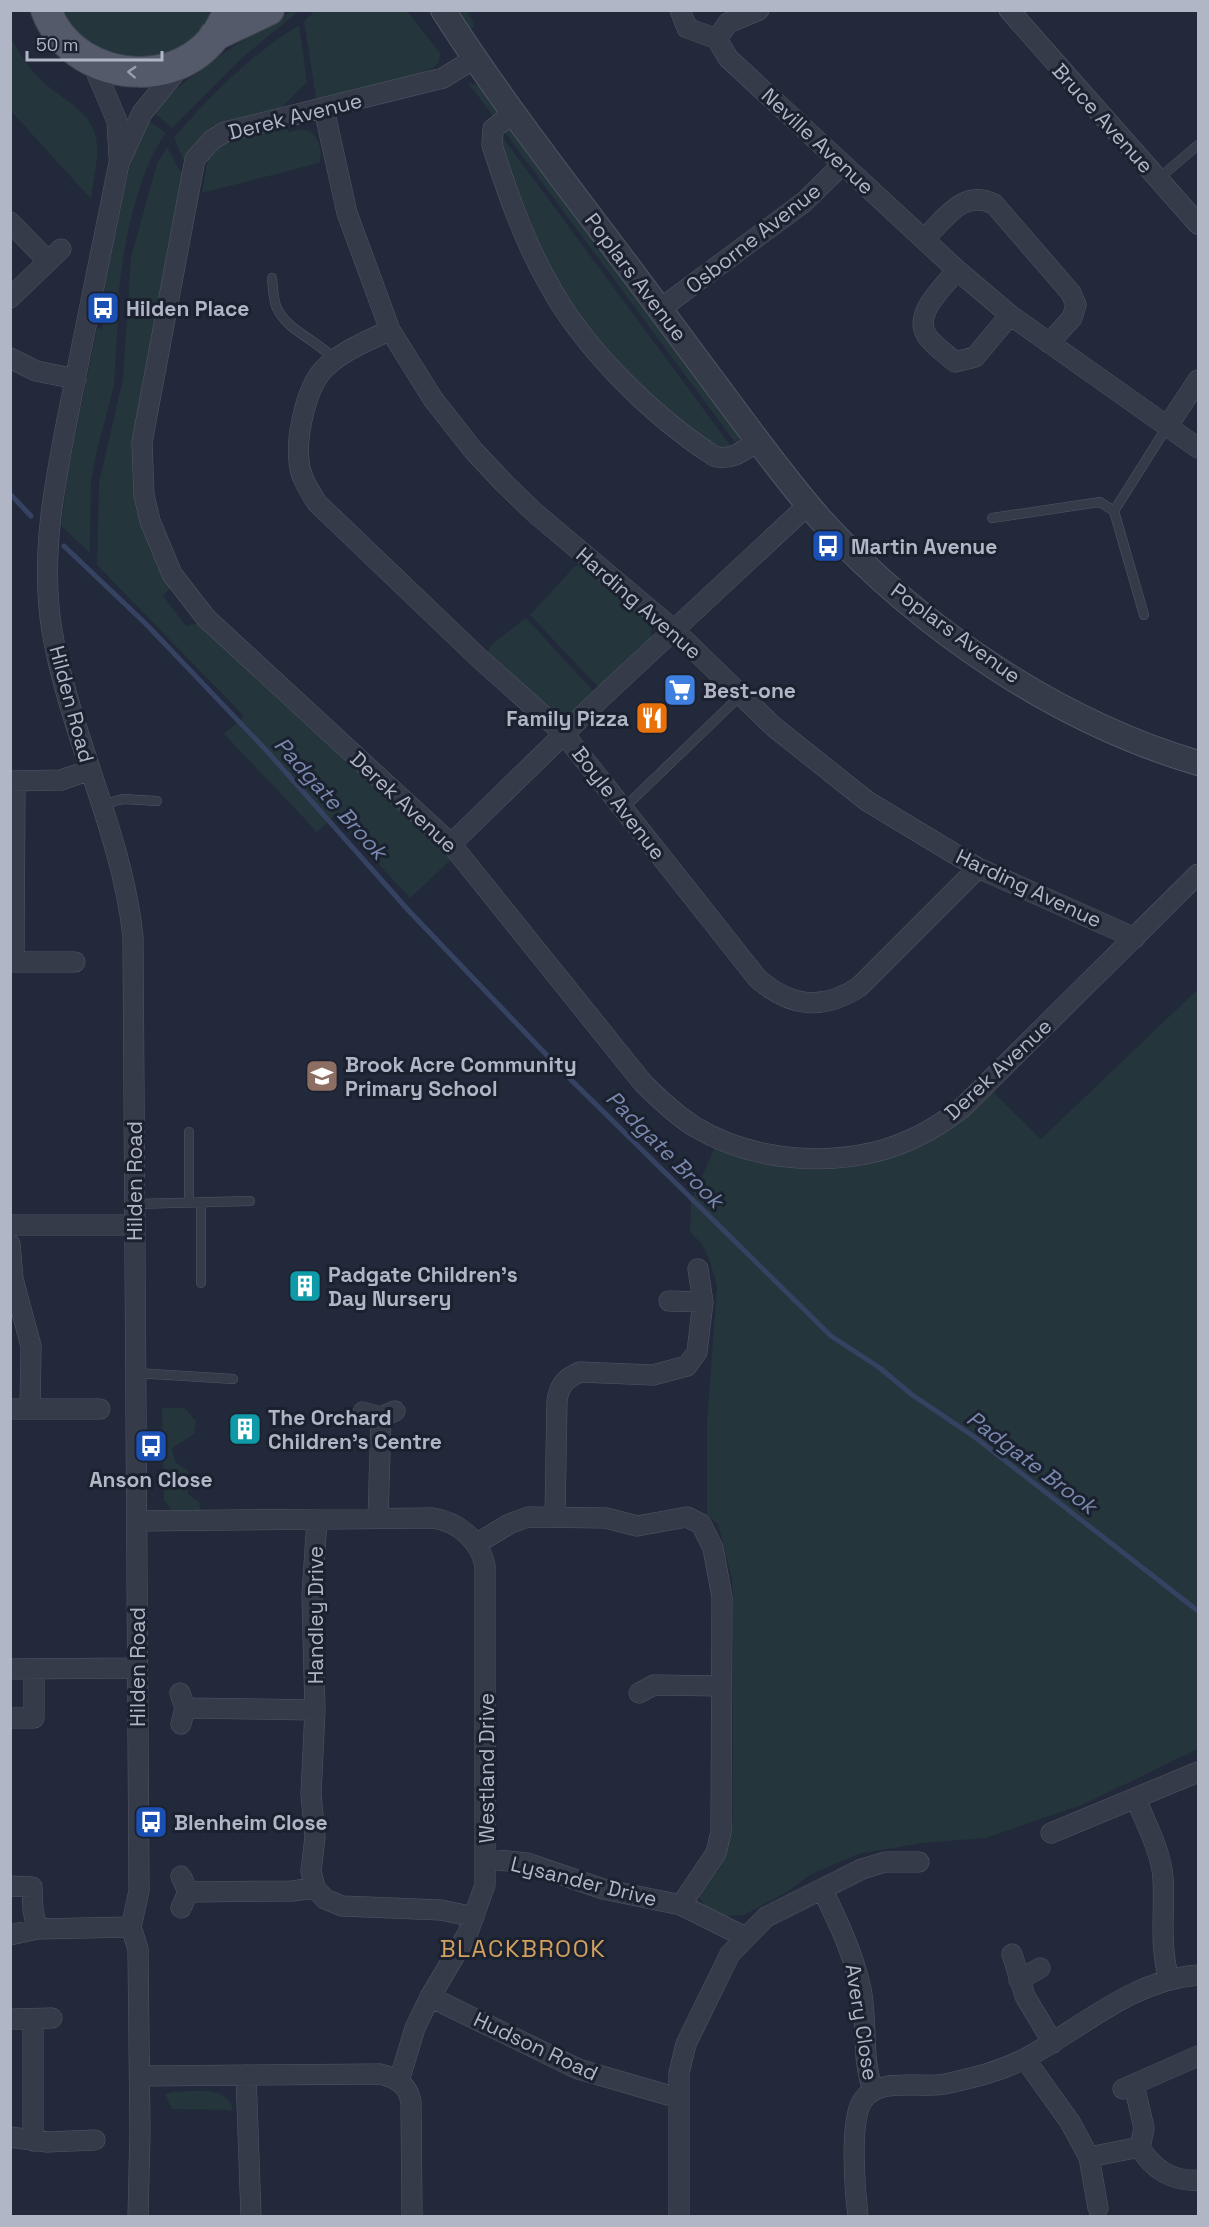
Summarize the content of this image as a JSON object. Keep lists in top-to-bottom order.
{
  "streets": {
    "street": [
      "Derek Avenue",
      "Bruce Avenue",
      "Neville Avenue",
      "Osborne Avenue",
      "Poplars Avenue",
      "Harding Avenue",
      "Hilden Road",
      "Boyle Avenue",
      "Handley Drive",
      "Westland Drive",
      "Lysander Drive",
      "Avery Close",
      "Hudson Road"
    ]
  },
  "crossings": [
    ["Derek Avenue", "Poplars Avenue"],
    ["Derek Avenue", "Harding Avenue"],
    ["Neville Avenue", "Osborne Avenue"],
    ["Osborne Avenue", "Poplars Avenue"],
    ["Harding Avenue", "Boyle Avenue"],
    ["Westland Drive", "Lysander Drive"],
    ["Westland Drive", "Hudson Road"]
  ],
  "districts": ["BLACKBROOK"],
  "water": ["Padgate Brook"],
  "places": {
    "bus stop": [
      "Hilden Place",
      "Martin Avenue",
      "Anson Close",
      "Blenheim Close"
    ],
    "supermarket": ["Best-one"],
    "restaurant": ["Family Pizza"],
    "school or university": ["Brook Acre Community Primary School"],
    "building": ["Padgate Children’s Day Nursery", "The Orchard Children's Centre"]
  },
  "scale_bar": "50 m"
}
